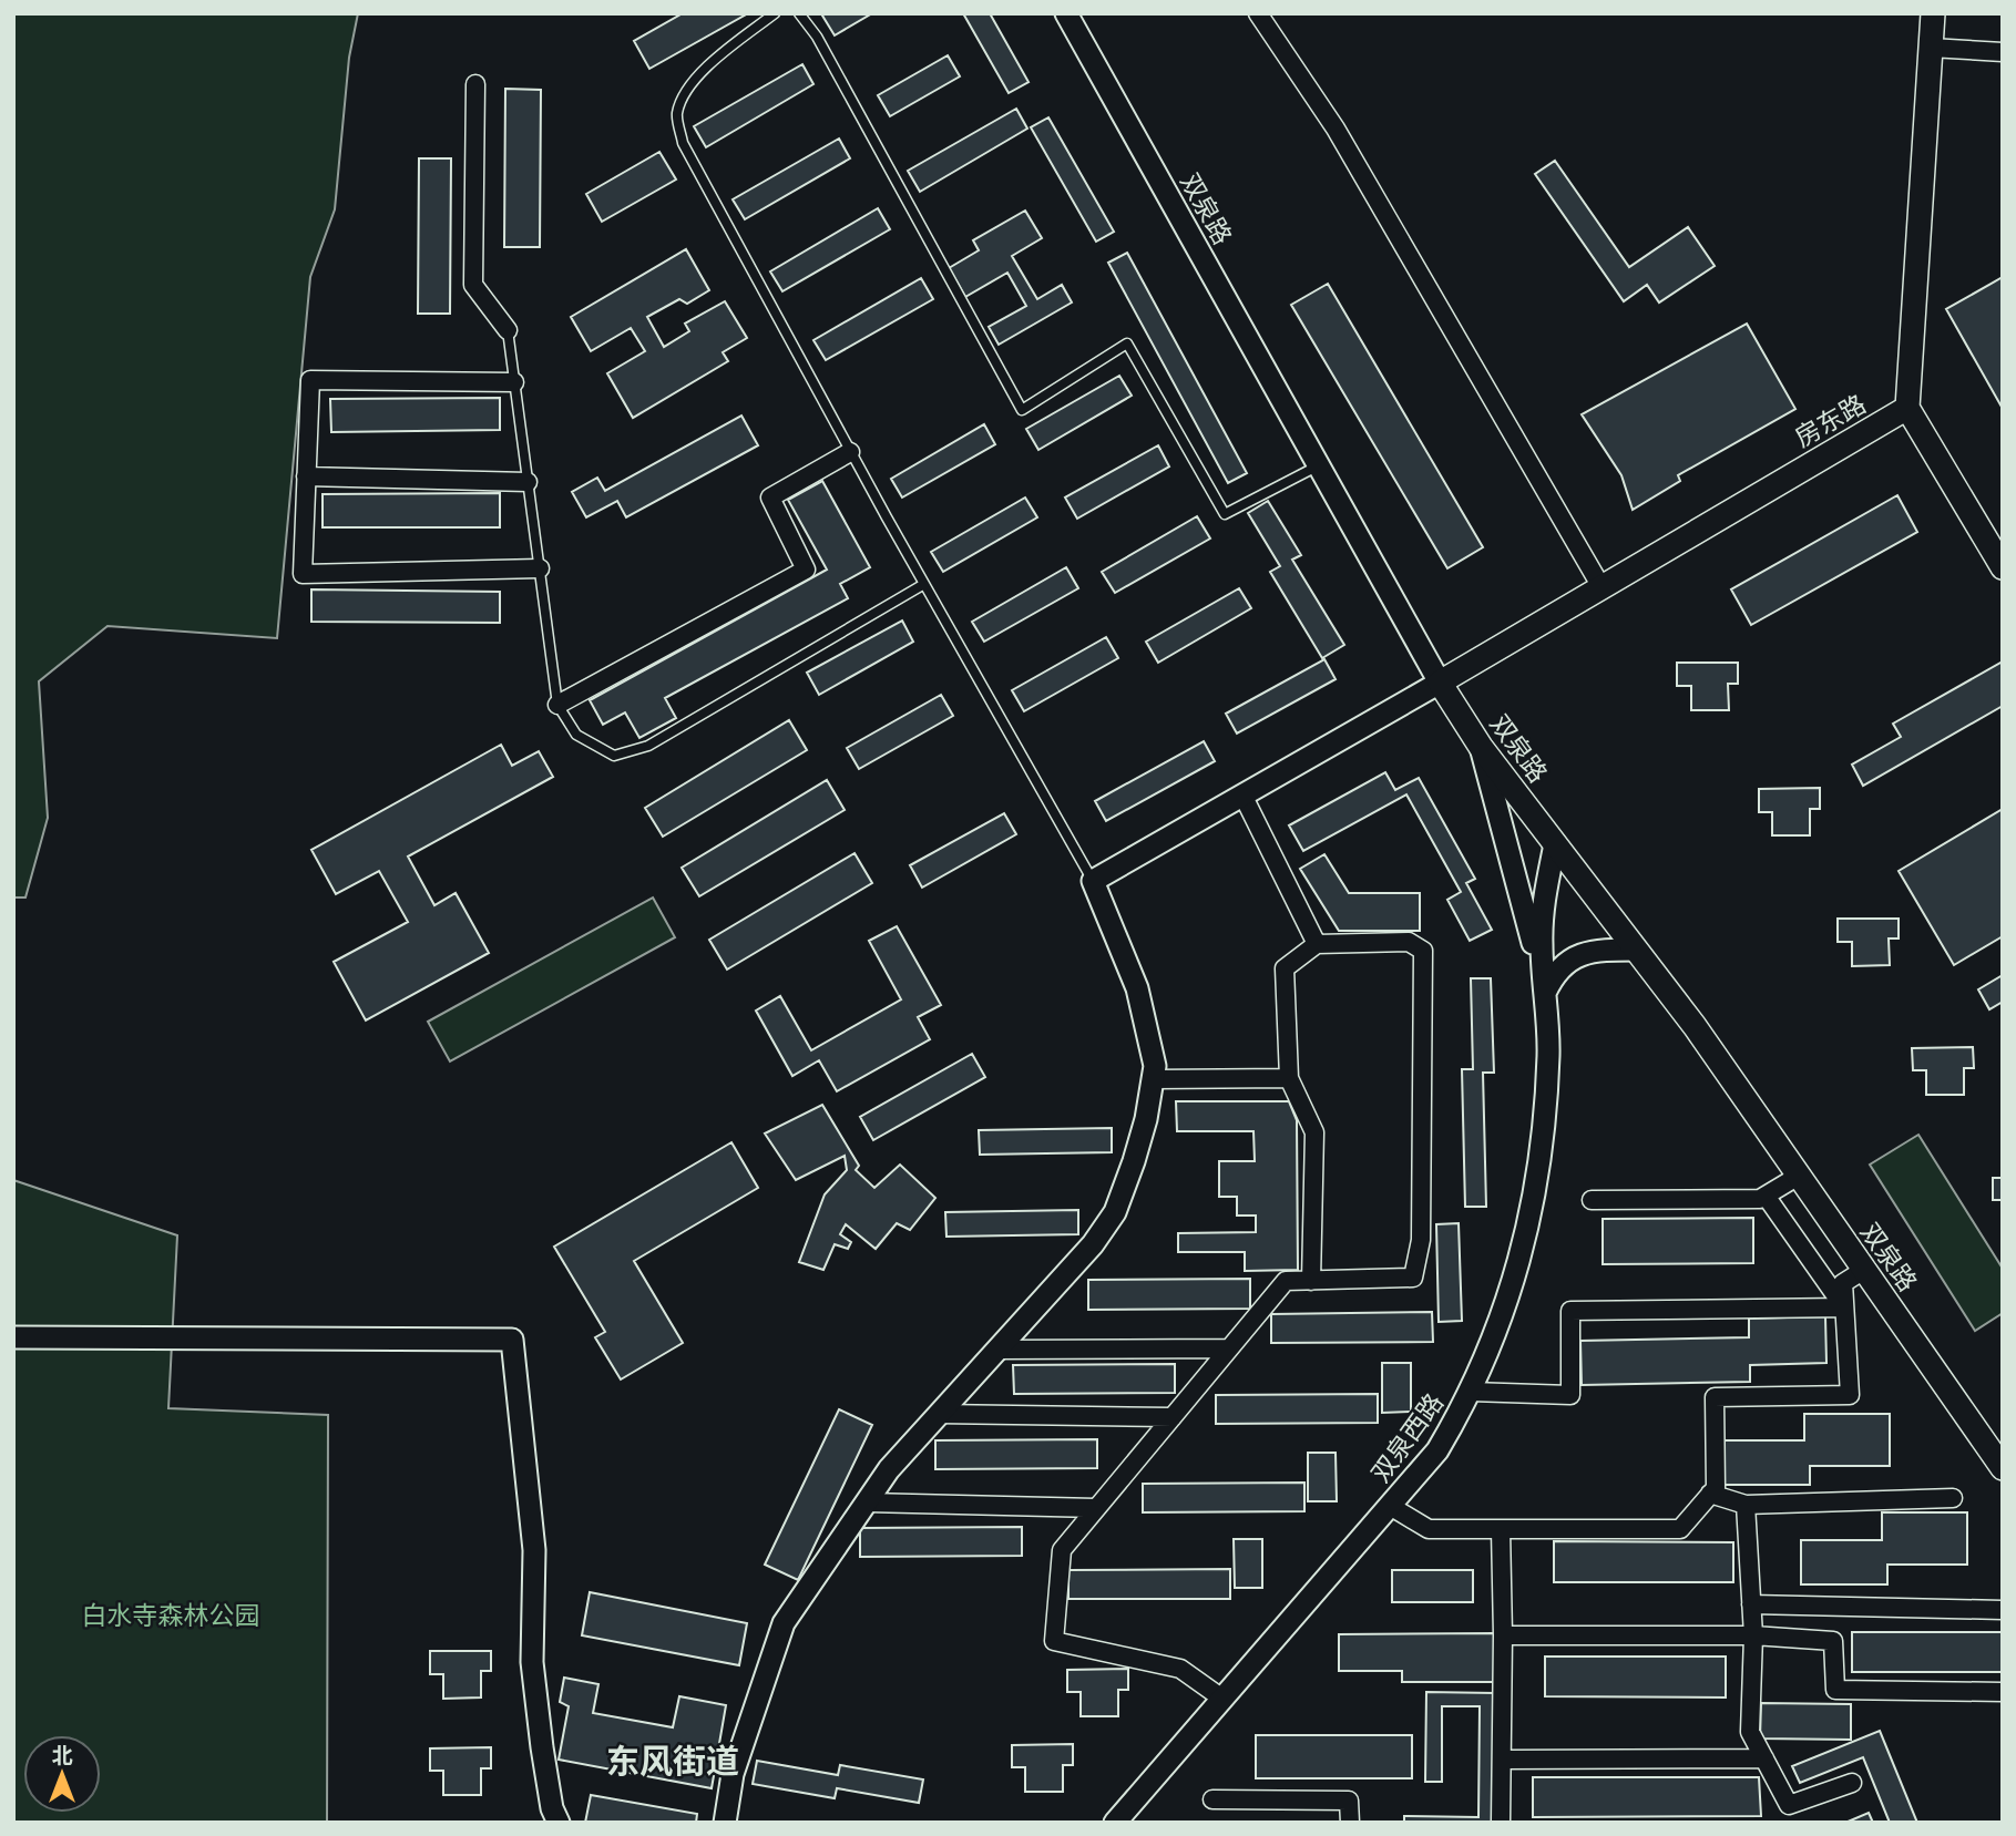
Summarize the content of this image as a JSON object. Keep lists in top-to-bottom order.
{
  "streets": {
    "main road": ["双泉路", "房东路"],
    "street": ["双泉西路"]
  },
  "crossings": [
    ["双泉路", "房东路"],
    ["双泉路", "双泉西路"]
  ],
  "districts": ["东风街道"],
  "parks": ["白水寺森林公园"],
  "north": "top"
}
